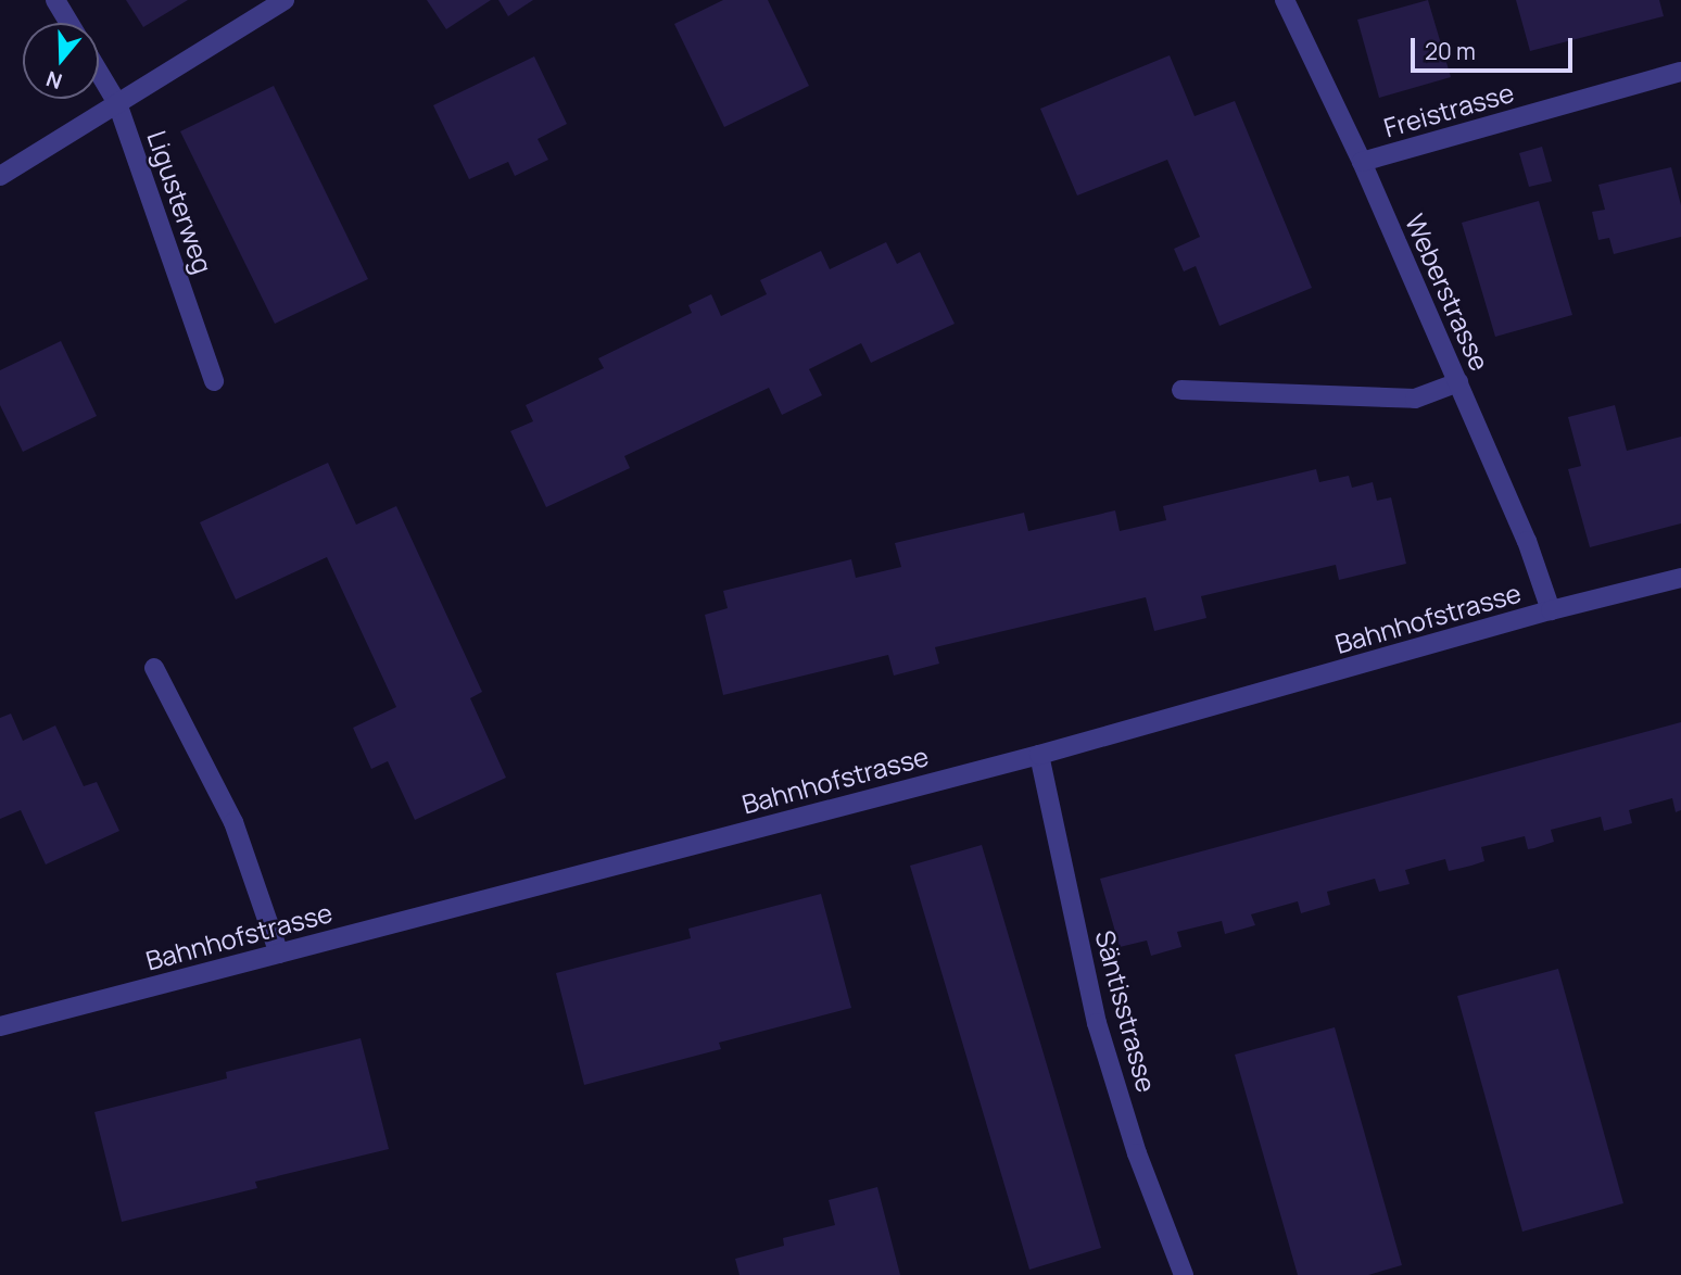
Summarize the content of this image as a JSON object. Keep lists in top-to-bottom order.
{
  "streets": {
    "street": [
      "Freistrasse",
      "Ligusterweg",
      "Weberstrasse",
      "Bahnhofstrasse",
      "Säntisstrasse"
    ]
  },
  "crossings": [
    ["Freistrasse", "Weberstrasse"],
    ["Weberstrasse", "Bahnhofstrasse"],
    ["Bahnhofstrasse", "Säntisstrasse"]
  ],
  "scale_bar": "20 m",
  "north": "bottom"
}
